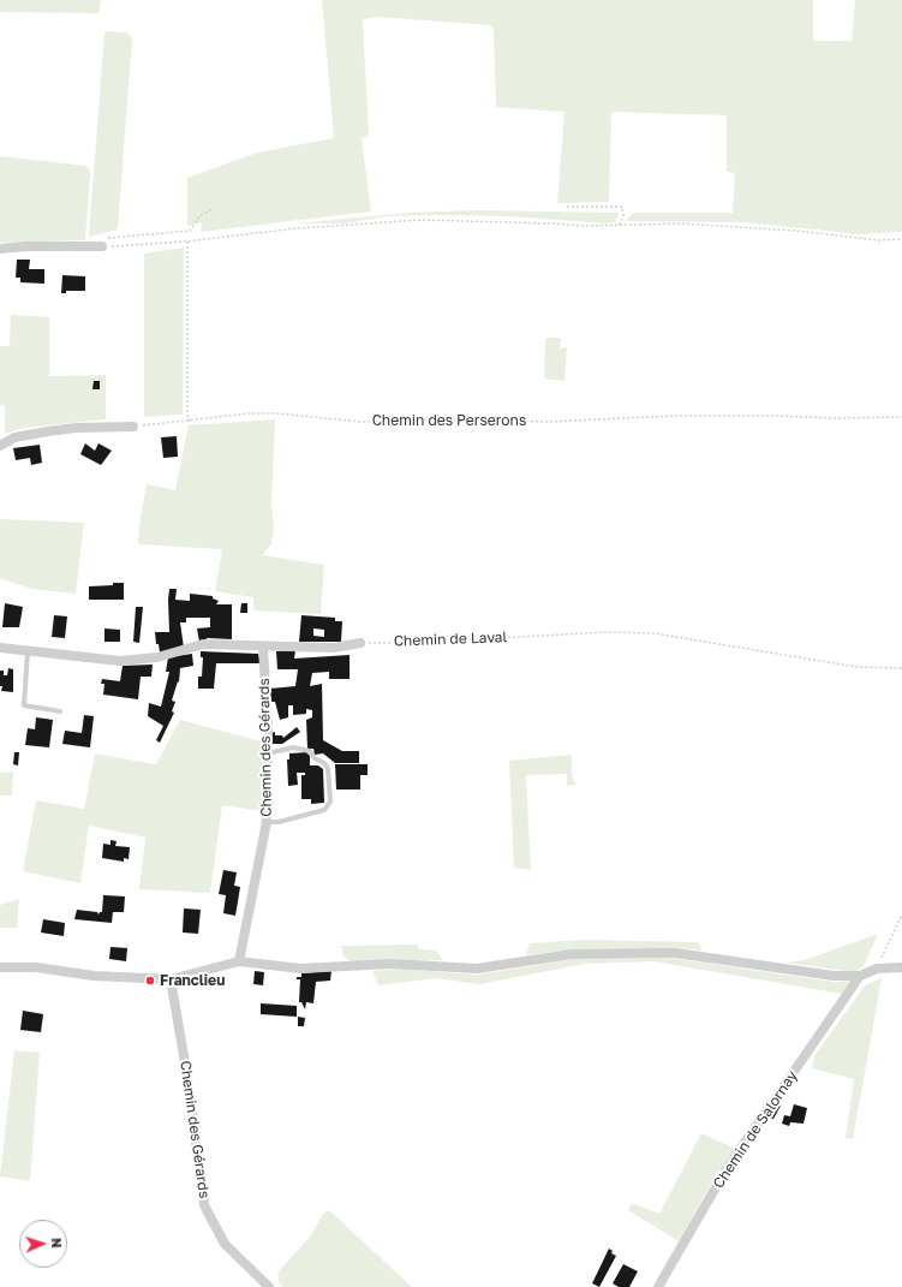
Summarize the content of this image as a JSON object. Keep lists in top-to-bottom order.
{
  "streets": {
    "street": ["Chemin des Gérards", "Chemin de Salornay"],
    "path": ["Chemin des Perserons", "Chemin de Laval"]
  },
  "places": ["Franclieu"],
  "north": "right"
}
